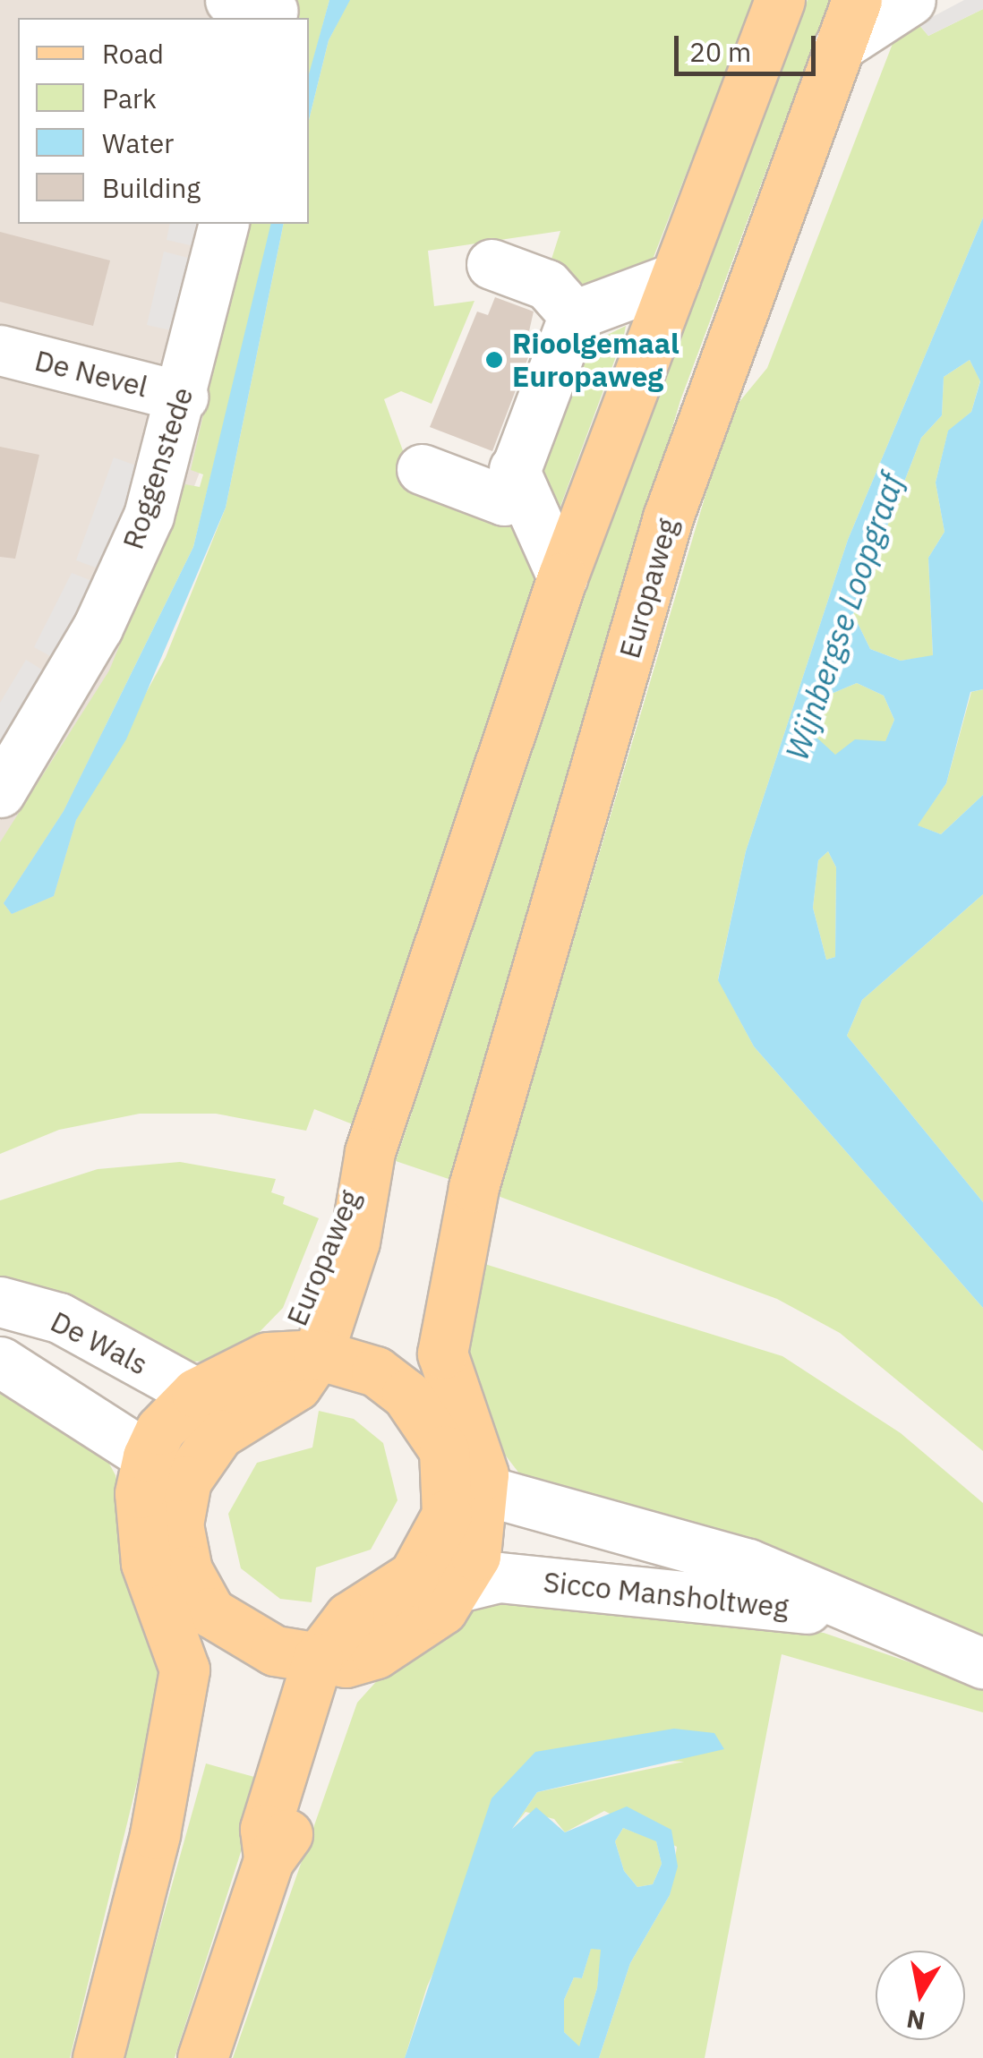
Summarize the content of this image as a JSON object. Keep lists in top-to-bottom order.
{
  "streets": {
    "main road": ["Europaweg"],
    "street": [
      "De Nevel",
      "Roggenstede",
      "De Wals",
      "Sicco Mansholtweg"
    ]
  },
  "crossings": [
    ["De Nevel", "Roggenstede"],
    ["Europaweg", "Sicco Mansholtweg"]
  ],
  "water": ["Wijnbergse Loopgraaf"],
  "places": ["Rioolgemaal Europaweg"],
  "legend": [
    "Road",
    "Park",
    "Water",
    "Building"
  ],
  "scale_bar": "20 m",
  "north": "bottom"
}
